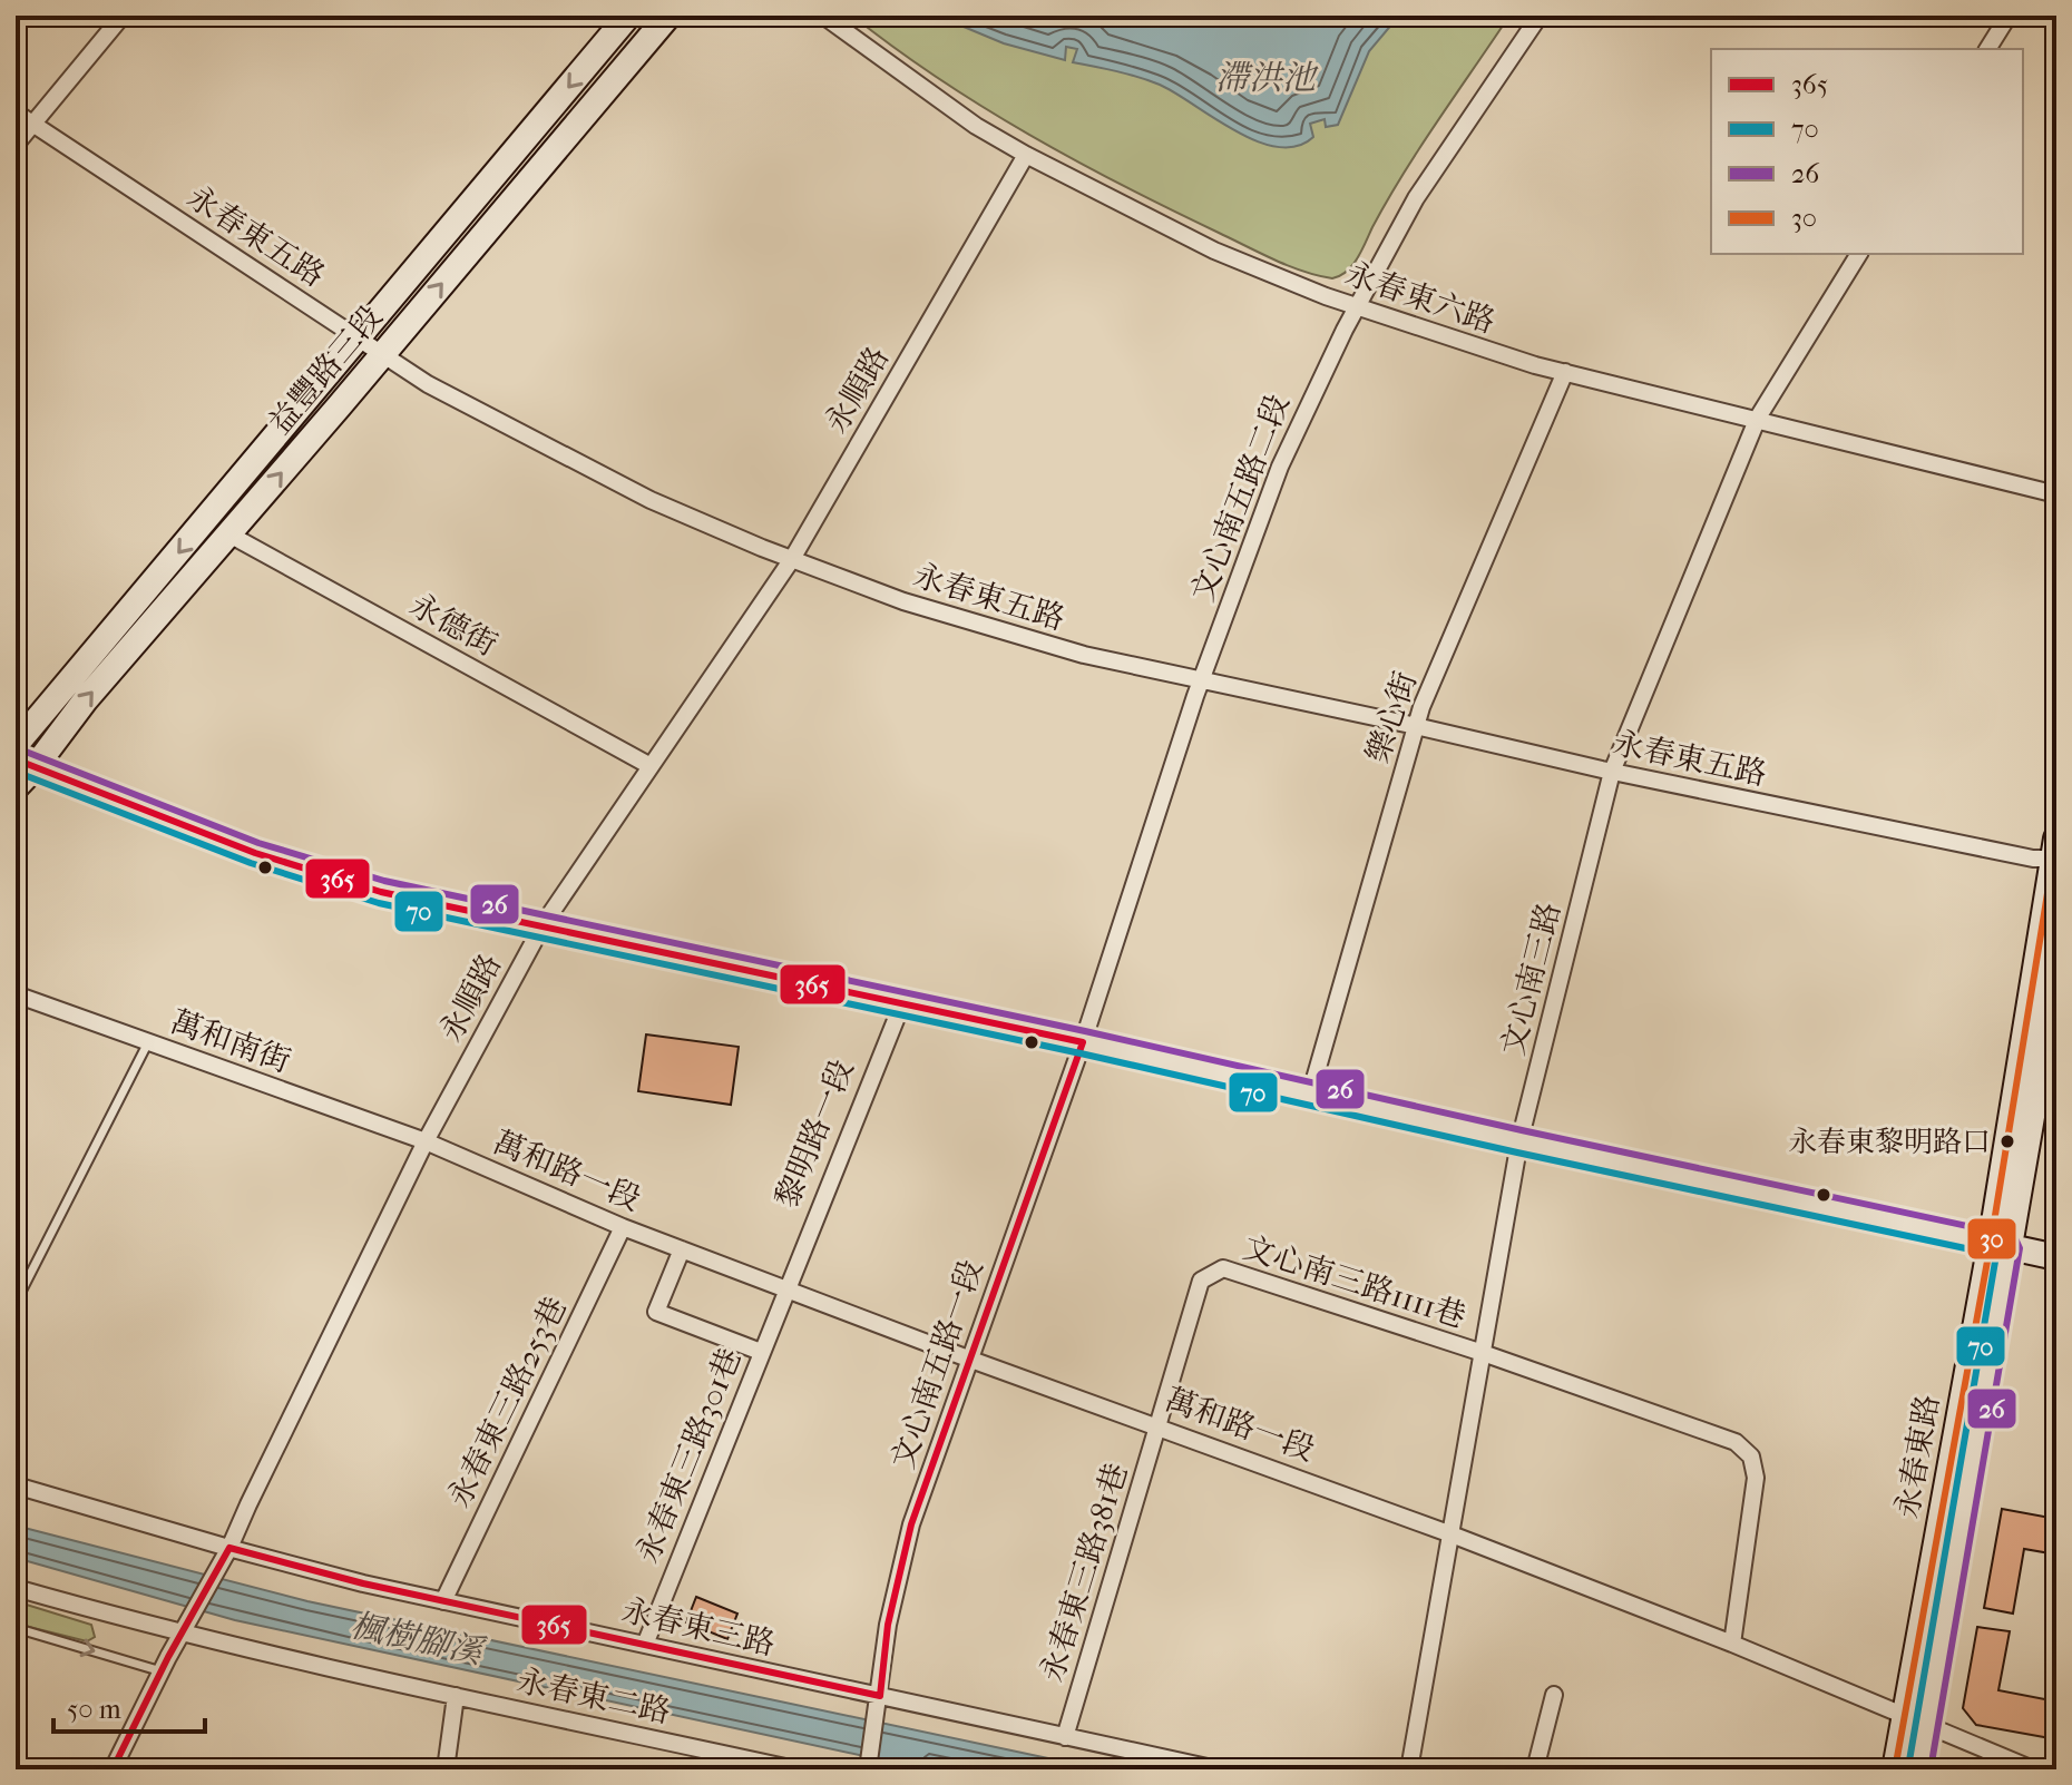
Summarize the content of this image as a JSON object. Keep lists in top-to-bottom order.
{
  "streets": {
    "street": [
      "永春東五路",
      "永春東六路",
      "益豐路三段",
      "永順路",
      "文心南五路二段",
      "永德街",
      "樂心街",
      "文心南三路",
      "萬和南街",
      "黎明路一段",
      "萬和路一段",
      "文心南三路1111巷",
      "文心南五路一段",
      "永春東三路253巷",
      "永春東三路301巷",
      "永春東路",
      "永春東三路381巷",
      "永春東三路",
      "永春東二路"
    ]
  },
  "crossings": [
    ["永春東五路", "益豐路三段"],
    ["永春東五路", "永順路"],
    ["永春東五路", "文心南五路二段"],
    ["永春東五路", "樂心街"],
    ["永春東五路", "文心南三路"],
    ["永春東五路", "永春東路"],
    ["永春東六路", "永順路"],
    ["永春東六路", "文心南五路二段"],
    ["永春東六路", "樂心街"],
    ["永春東六路", "文心南三路"],
    ["益豐路三段", "永德街"],
    ["永順路", "永德街"],
    ["永順路", "萬和南街"],
    ["永順路", "萬和路一段"],
    ["永順路", "永春東三路"],
    ["永順路", "永春東二路"],
    ["文心南五路二段", "文心南五路一段"],
    ["文心南三路", "萬和路一段"],
    ["文心南三路", "文心南三路1111巷"],
    ["萬和南街", "萬和路一段"],
    ["黎明路一段", "萬和路一段"],
    ["黎明路一段", "永春東三路301巷"],
    ["萬和路一段", "文心南三路1111巷"],
    ["萬和路一段", "文心南五路一段"],
    ["萬和路一段", "永春東三路253巷"],
    ["萬和路一段", "永春東三路301巷"],
    ["萬和路一段", "永春東路"],
    ["萬和路一段", "永春東三路381巷"],
    ["文心南三路1111巷", "永春東三路381巷"],
    ["文心南五路一段", "永春東三路"],
    ["永春東三路253巷", "永春東三路"],
    ["永春東三路301巷", "永春東三路"],
    ["永春東三路381巷", "永春東三路"]
  ],
  "water": ["滯洪池", "楓樹腳溪"],
  "places": ["永春東黎明路口"],
  "lines": [
    "transit line 26",
    "transit line 365",
    "transit line 70",
    "transit line 30"
  ],
  "legend": [
    "365",
    "70",
    "26",
    "30"
  ],
  "scale_bar": "50 m"
}
